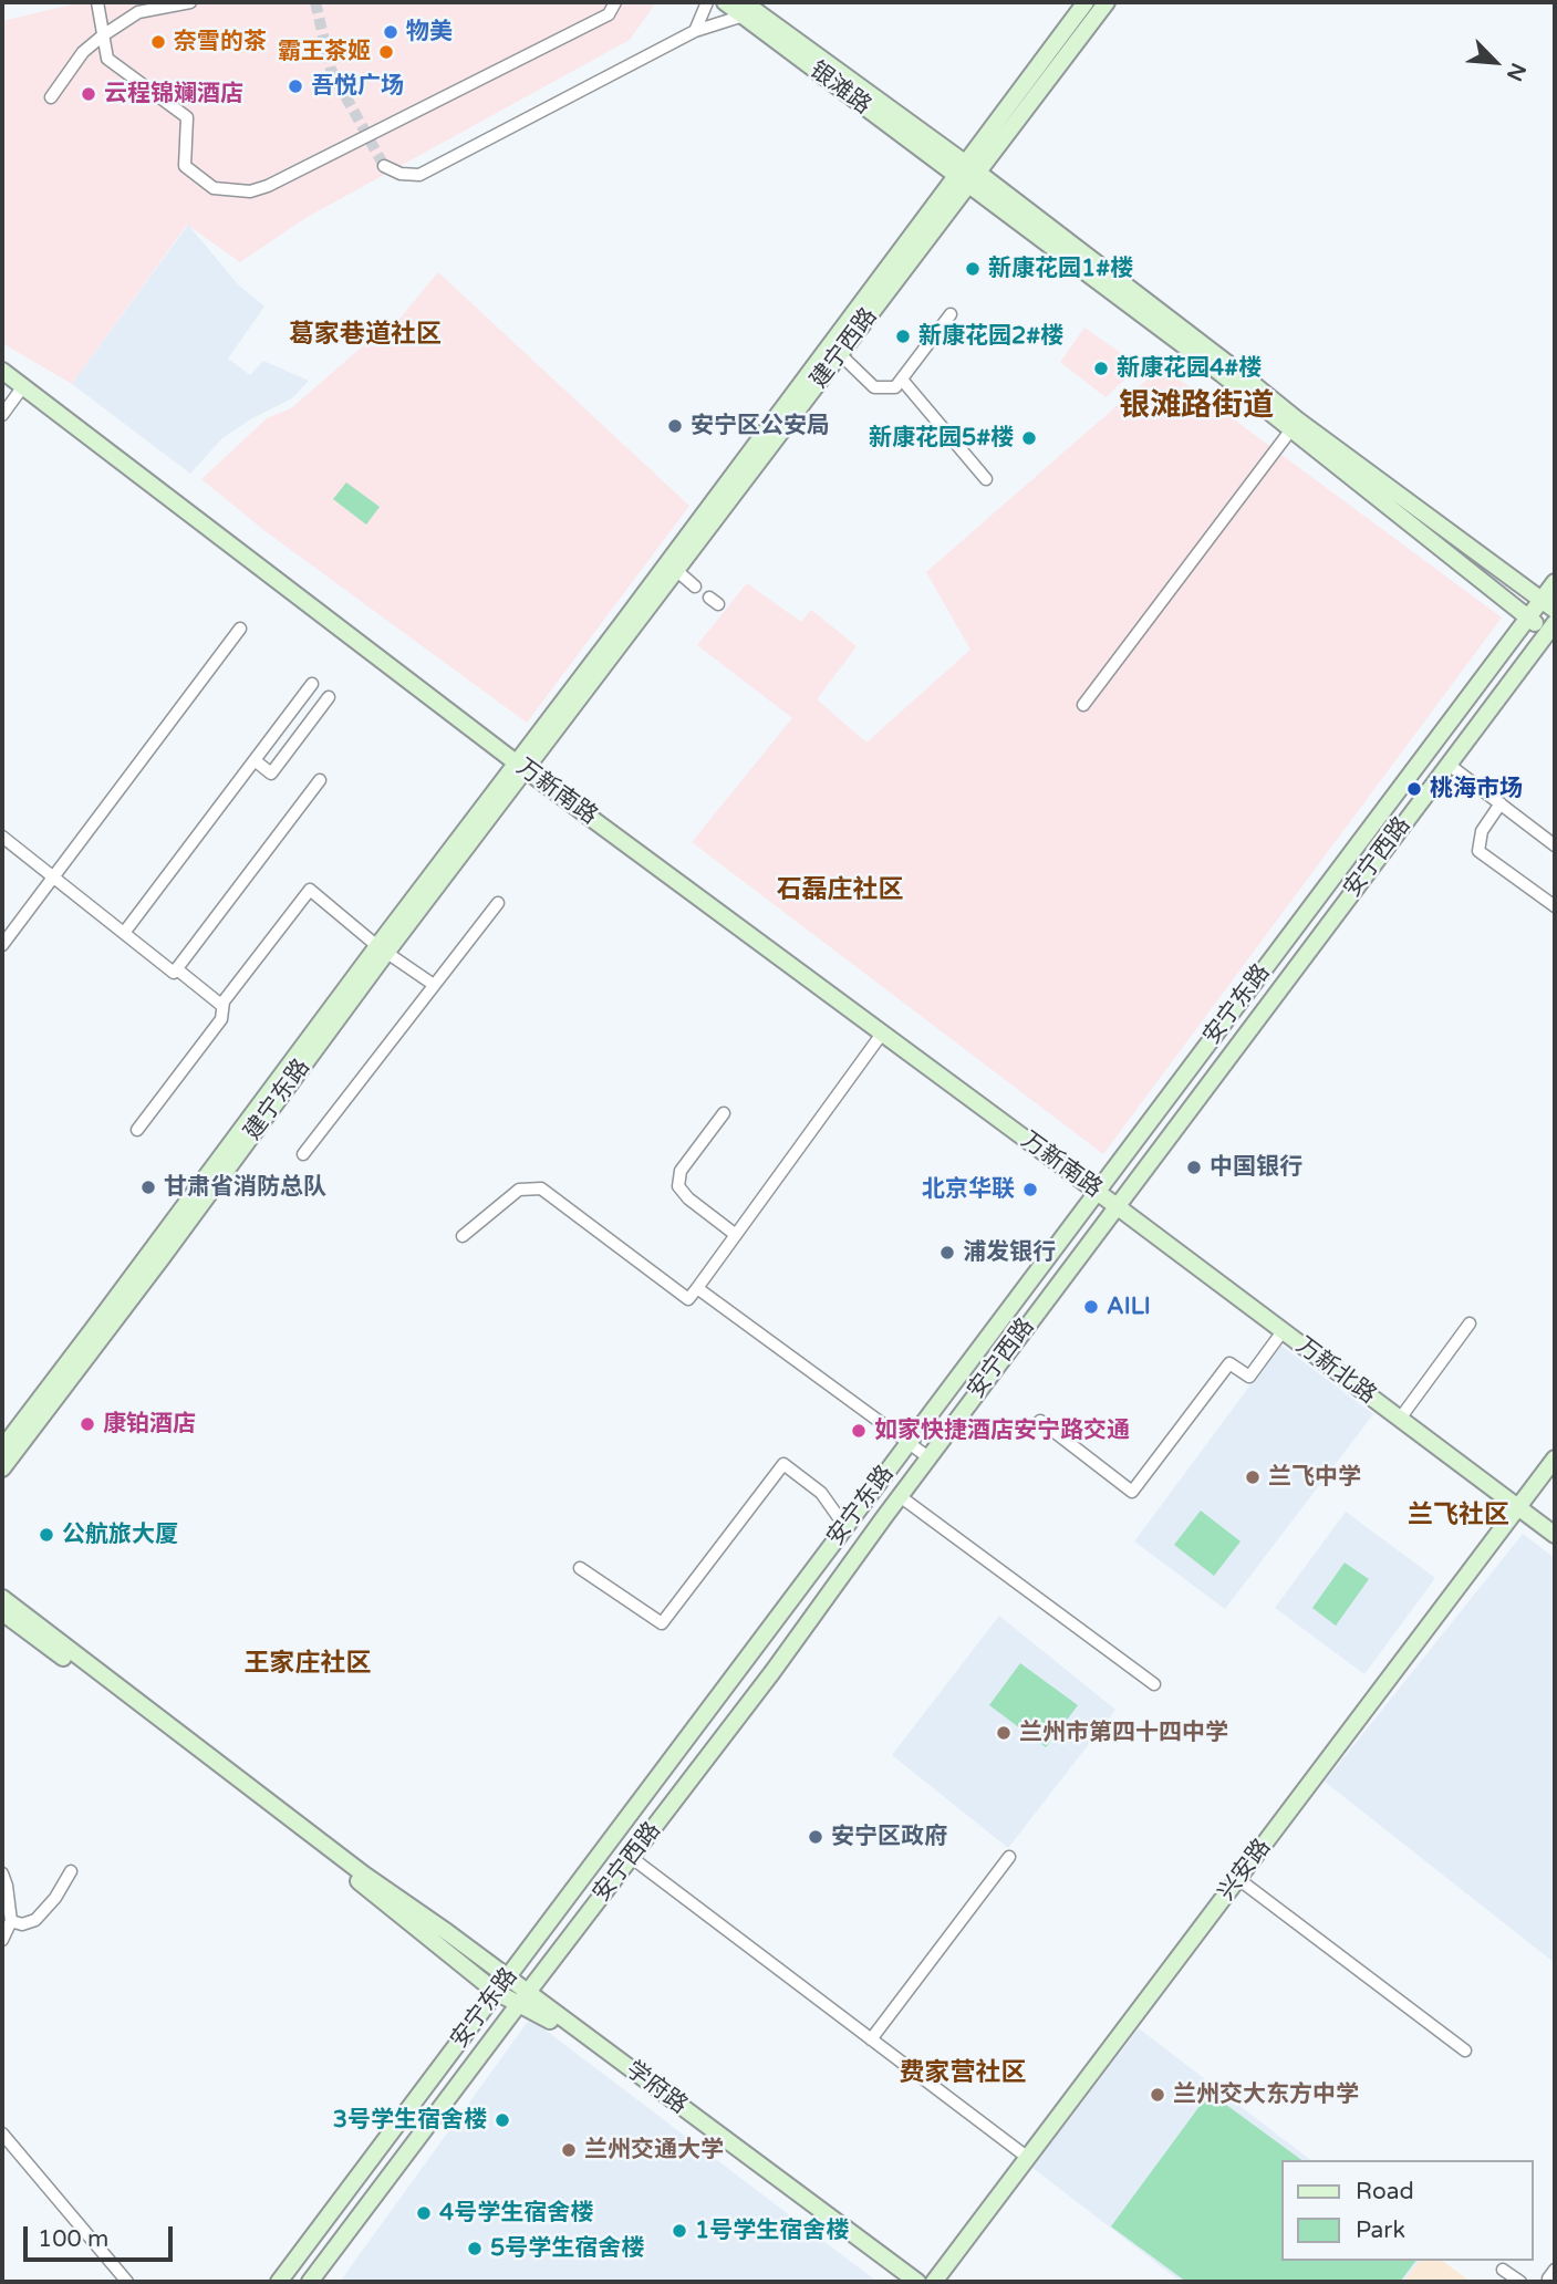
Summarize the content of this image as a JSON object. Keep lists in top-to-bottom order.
{
  "streets": {
    "main road": [
      "银滩路",
      "建宁西路",
      "万新南路",
      "安宁西路",
      "安宁东路",
      "建宁东路",
      "万新北路",
      "兴安路",
      "学府路"
    ]
  },
  "crossings": [
    ["银滩路", "建宁西路"],
    ["建宁西路", "万新南路"],
    ["建宁西路", "建宁东路"],
    ["万新南路", "安宁西路"],
    ["万新南路", "安宁东路"],
    ["万新南路", "建宁东路"],
    ["万新南路", "万新北路"],
    ["安宁西路", "万新北路"],
    ["安宁西路", "学府路"],
    ["安宁东路", "学府路"],
    ["万新北路", "兴安路"]
  ],
  "districts": [
    "葛家巷道社区",
    "银滩路街道",
    "石磊庄社区",
    "兰飞社区",
    "王家庄社区",
    "费家营社区"
  ],
  "places": [
    "物美",
    "奈雪的茶",
    "霸王茶姬",
    "吾悦广场",
    "云程锦斓酒店",
    "新康花园1#楼",
    "新康花园2#楼",
    "新康花园4#楼",
    "安宁区公安局",
    "新康花园5#楼",
    "桃海市场",
    "中国银行",
    "甘肃省消防总队",
    "北京华联",
    "浦发银行",
    "AILI",
    "康铂酒店",
    "如家快捷酒店安宁路交通",
    "兰飞中学",
    "公航旅大厦",
    "兰州市第四十四中学",
    "安宁区政府",
    "兰州交大东方中学",
    "3号学生宿舍楼",
    "兰州交通大学",
    "4号学生宿舍楼",
    "1号学生宿舍楼",
    "5号学生宿舍楼"
  ],
  "legend": ["Road", "Park"],
  "scale_bar": "100 m",
  "north": "bottom right"
}
